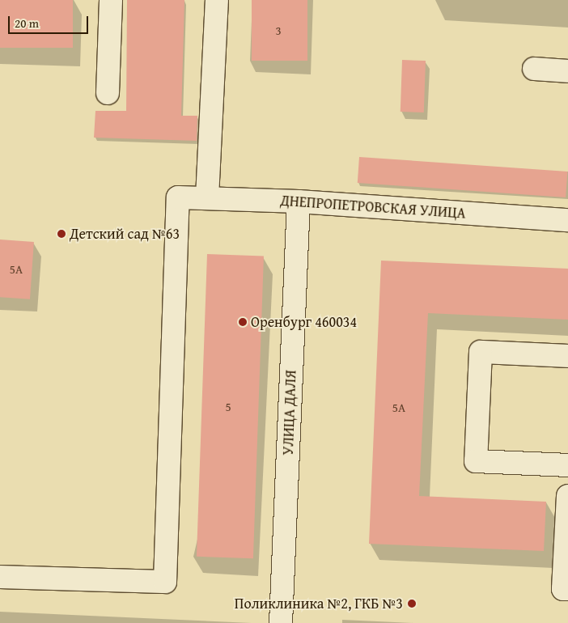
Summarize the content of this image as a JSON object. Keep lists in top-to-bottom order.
{
  "streets": {
    "street": ["ДНЕПРОПЕТРОВСКАЯ УЛИЦА", "УЛИЦА ДАЛЯ"]
  },
  "crossings": [
    ["ДНЕПРОПЕТРОВСКАЯ УЛИЦА", "УЛИЦА ДАЛЯ"]
  ],
  "places": ["Детский сад №63", "Оренбург 460034", "Поликлиника №2, ГКБ №3"],
  "house_numbers": [
    "3",
    "5А",
    "5",
    "5А"
  ],
  "scale_bar": "20 m"
}
